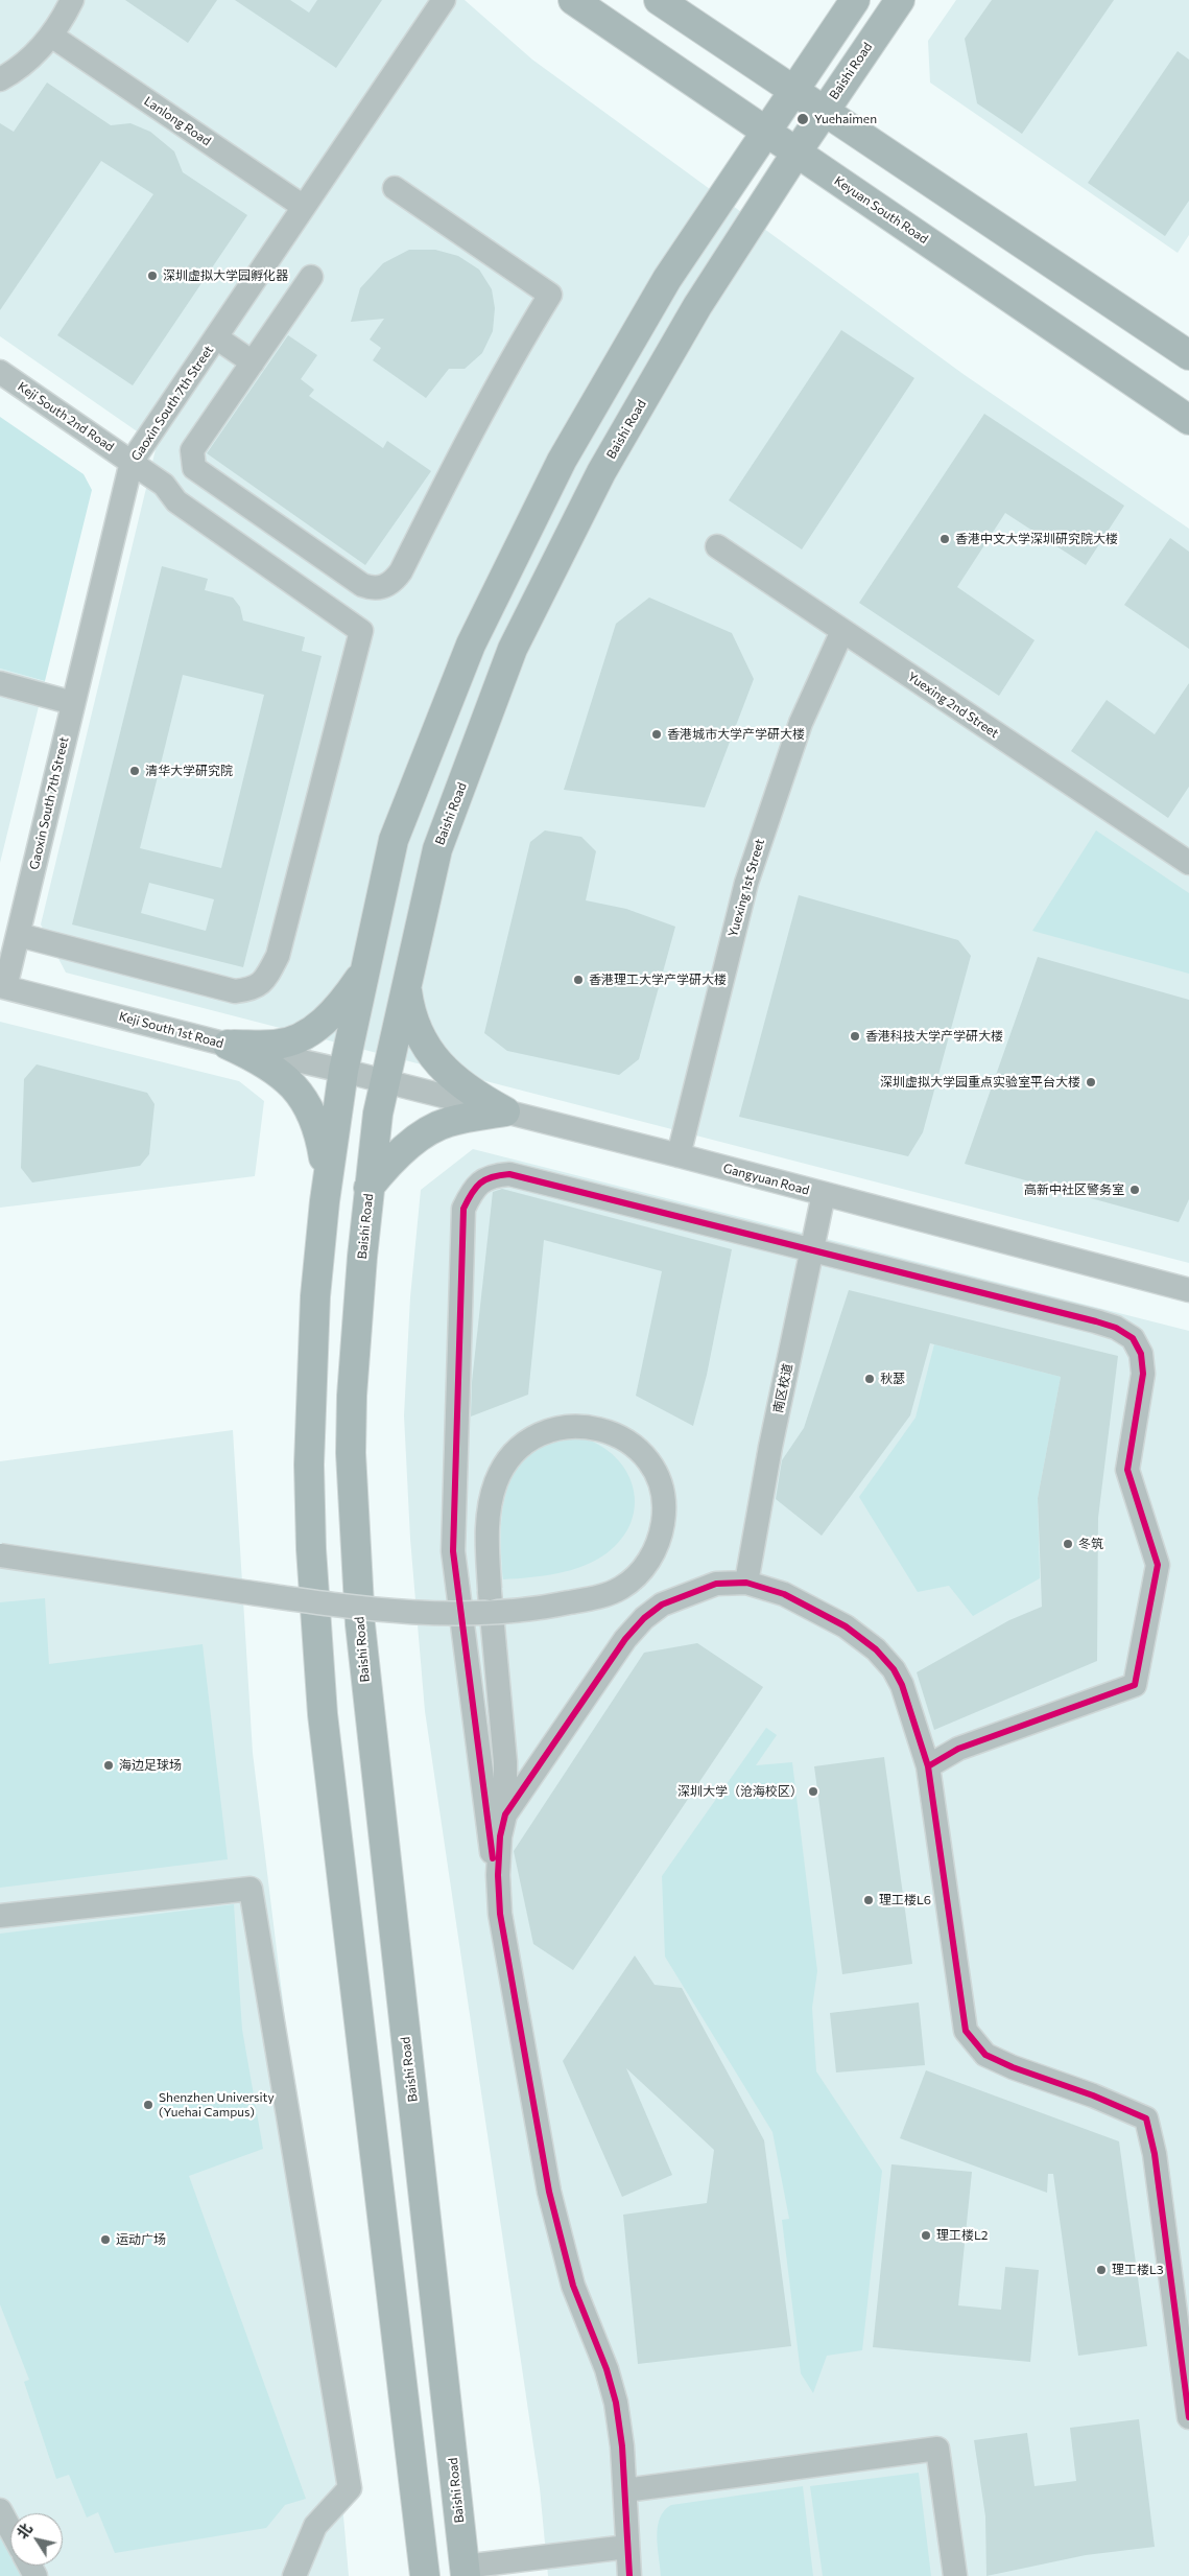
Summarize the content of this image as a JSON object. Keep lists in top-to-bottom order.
{
  "streets": {
    "main road": ["Baishi Road", "Keyuan South Road"],
    "street": [
      "Lanlong Road",
      "Gaoxin South 7th Street",
      "Keji South 2nd Road",
      "Yuexing 2nd Street",
      "Yuexing 1st Street",
      "Keji South 1st Road",
      "Gangyuan Road",
      "南区校道"
    ]
  },
  "crossings": [
    ["Baishi Road", "Keyuan South Road"],
    ["Baishi Road", "Gangyuan Road"],
    ["Lanlong Road", "Gaoxin South 7th Street"],
    ["Gaoxin South 7th Street", "Keji South 2nd Road"],
    ["Gaoxin South 7th Street", "Keji South 1st Road"],
    ["Yuexing 2nd Street", "Yuexing 1st Street"],
    ["Yuexing 1st Street", "Gangyuan Road"],
    ["Keji South 1st Road", "Gangyuan Road"],
    ["Gangyuan Road", "南区校道"]
  ],
  "places": [
    "Yuehaimen",
    "深圳虚拟大学园孵化器",
    "香港中文大学深圳研究院大楼",
    "香港城市大学产学研大楼",
    "清华大学研究院",
    "香港理工大学产学研大楼",
    "香港科技大学产学研大楼",
    "深圳虚拟大学园重点实验室平台大楼",
    "高新中社区警务室",
    "秋瑟",
    "冬筑",
    "海边足球场",
    "深圳大学（沧海校区）",
    "理工楼L6",
    "Shenzhen University (Yuehai Campus)",
    "理工楼L2",
    "运动广场",
    "理工楼L3"
  ],
  "north": "top left"
}
